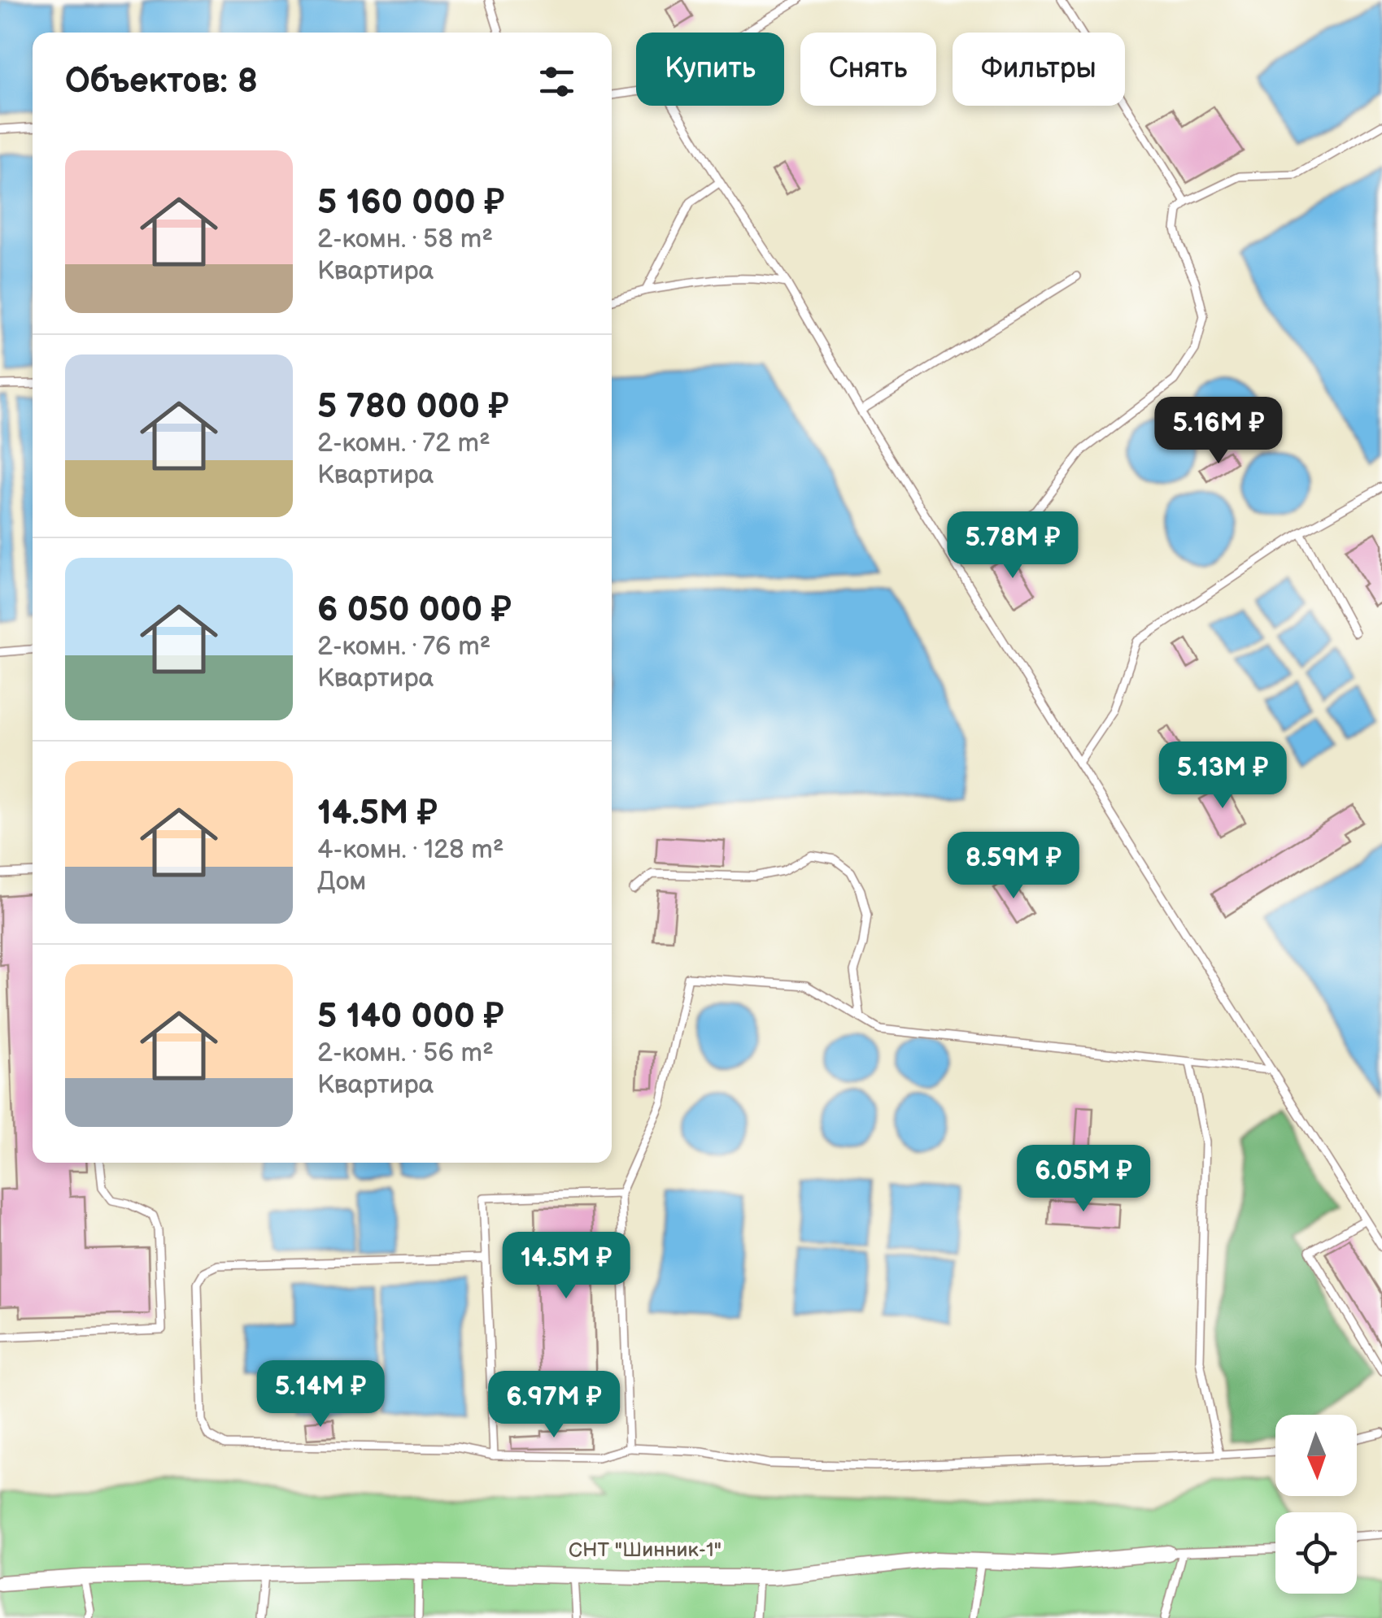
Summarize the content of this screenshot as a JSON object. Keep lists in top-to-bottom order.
{
  "parks": ["СНТ \"Шинник-1\""],
  "north": "bottom",
  "page": {
    "chip": ["Купить", "Снять", "Фильтры"],
    "heading": "Объектов: 8",
    "list": [
      {
        "name": "5 160 000 ₽",
        "note": "2-комн. · 58 m² · Квартира"
      },
      {
        "name": "5 780 000 ₽",
        "note": "2-комн. · 72 m² · Квартира"
      },
      {
        "name": "6 050 000 ₽",
        "note": "2-комн. · 76 m² · Квартира"
      },
      {
        "name": "14.5M ₽",
        "note": "4-комн. · 128 m² · Дом"
      },
      {
        "name": "5 140 000 ₽",
        "note": "2-комн. · 56 m² · Квартира"
      }
    ],
    "price": [
      "5.16M ₽",
      "5.78M ₽",
      "5.13M ₽",
      "8.59M ₽",
      "6.05M ₽",
      "14.5M ₽",
      "5.14M ₽",
      "6.97M ₽"
    ]
  }
}
